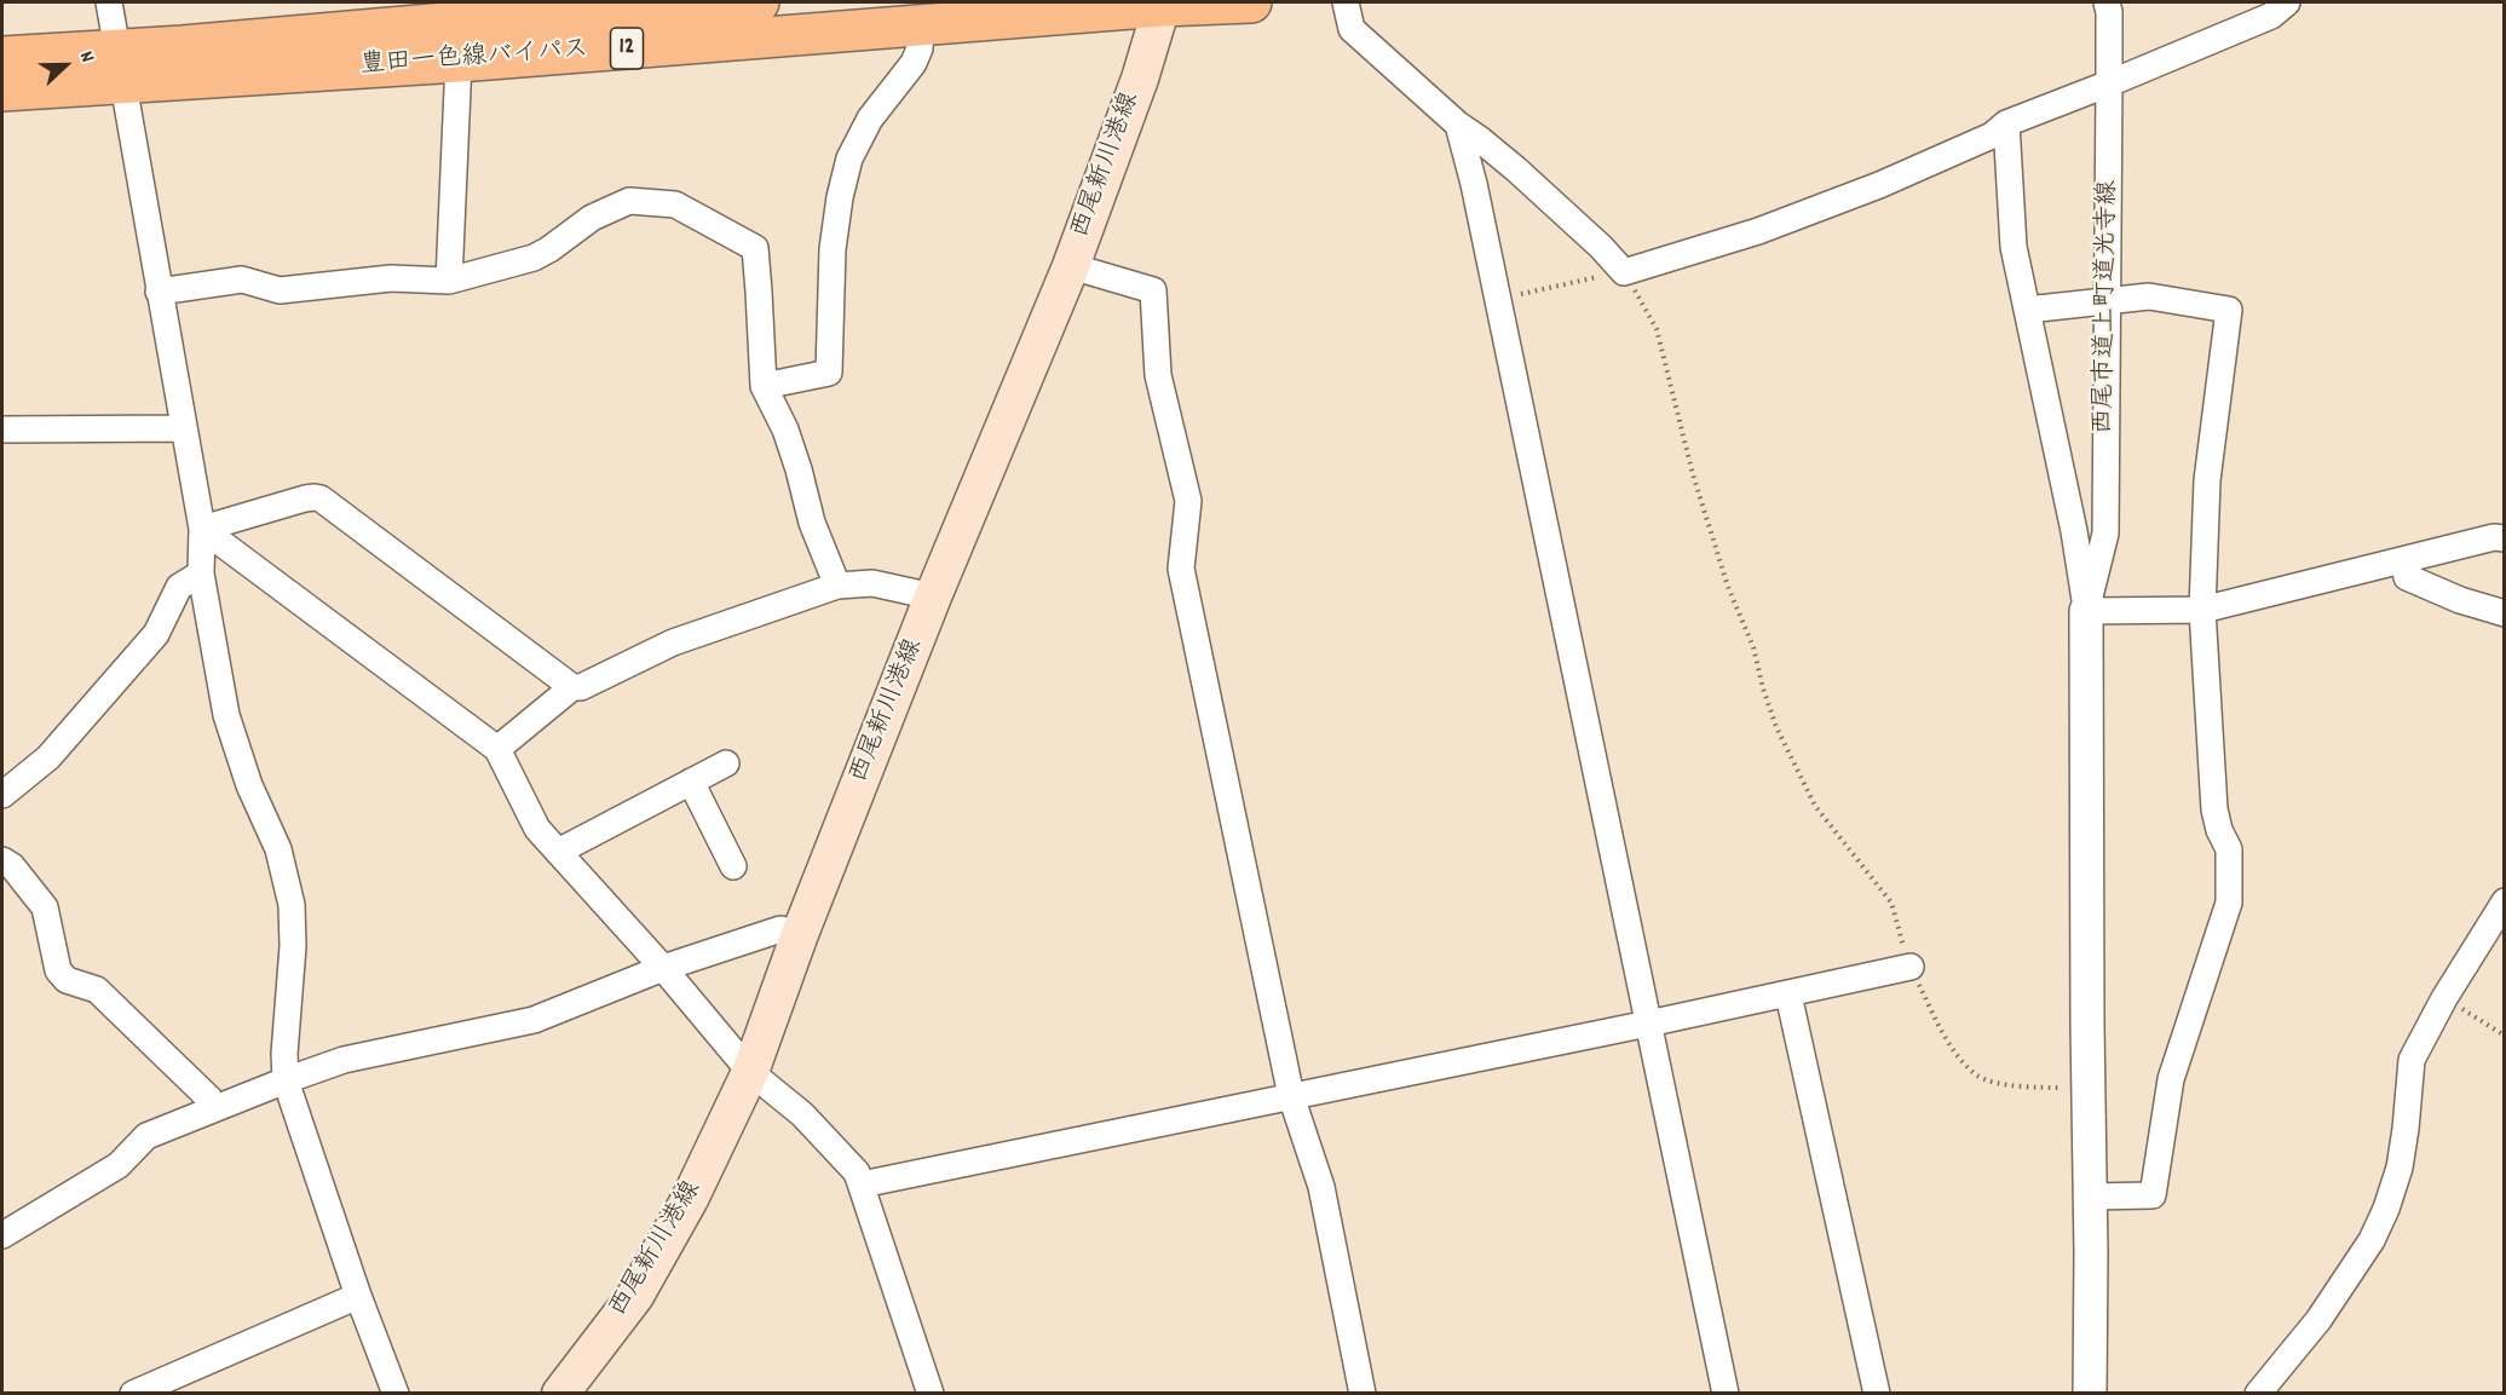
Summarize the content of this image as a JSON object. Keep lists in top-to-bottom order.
{
  "streets": {
    "main road": ["12", "豊田一色線バイパス", "西尾新川港線"],
    "street": ["西尾市道上町道光寺線"]
  },
  "crossings": [
    ["豊田一色線バイパス", "西尾新川港線"]
  ],
  "north": "right"
}
